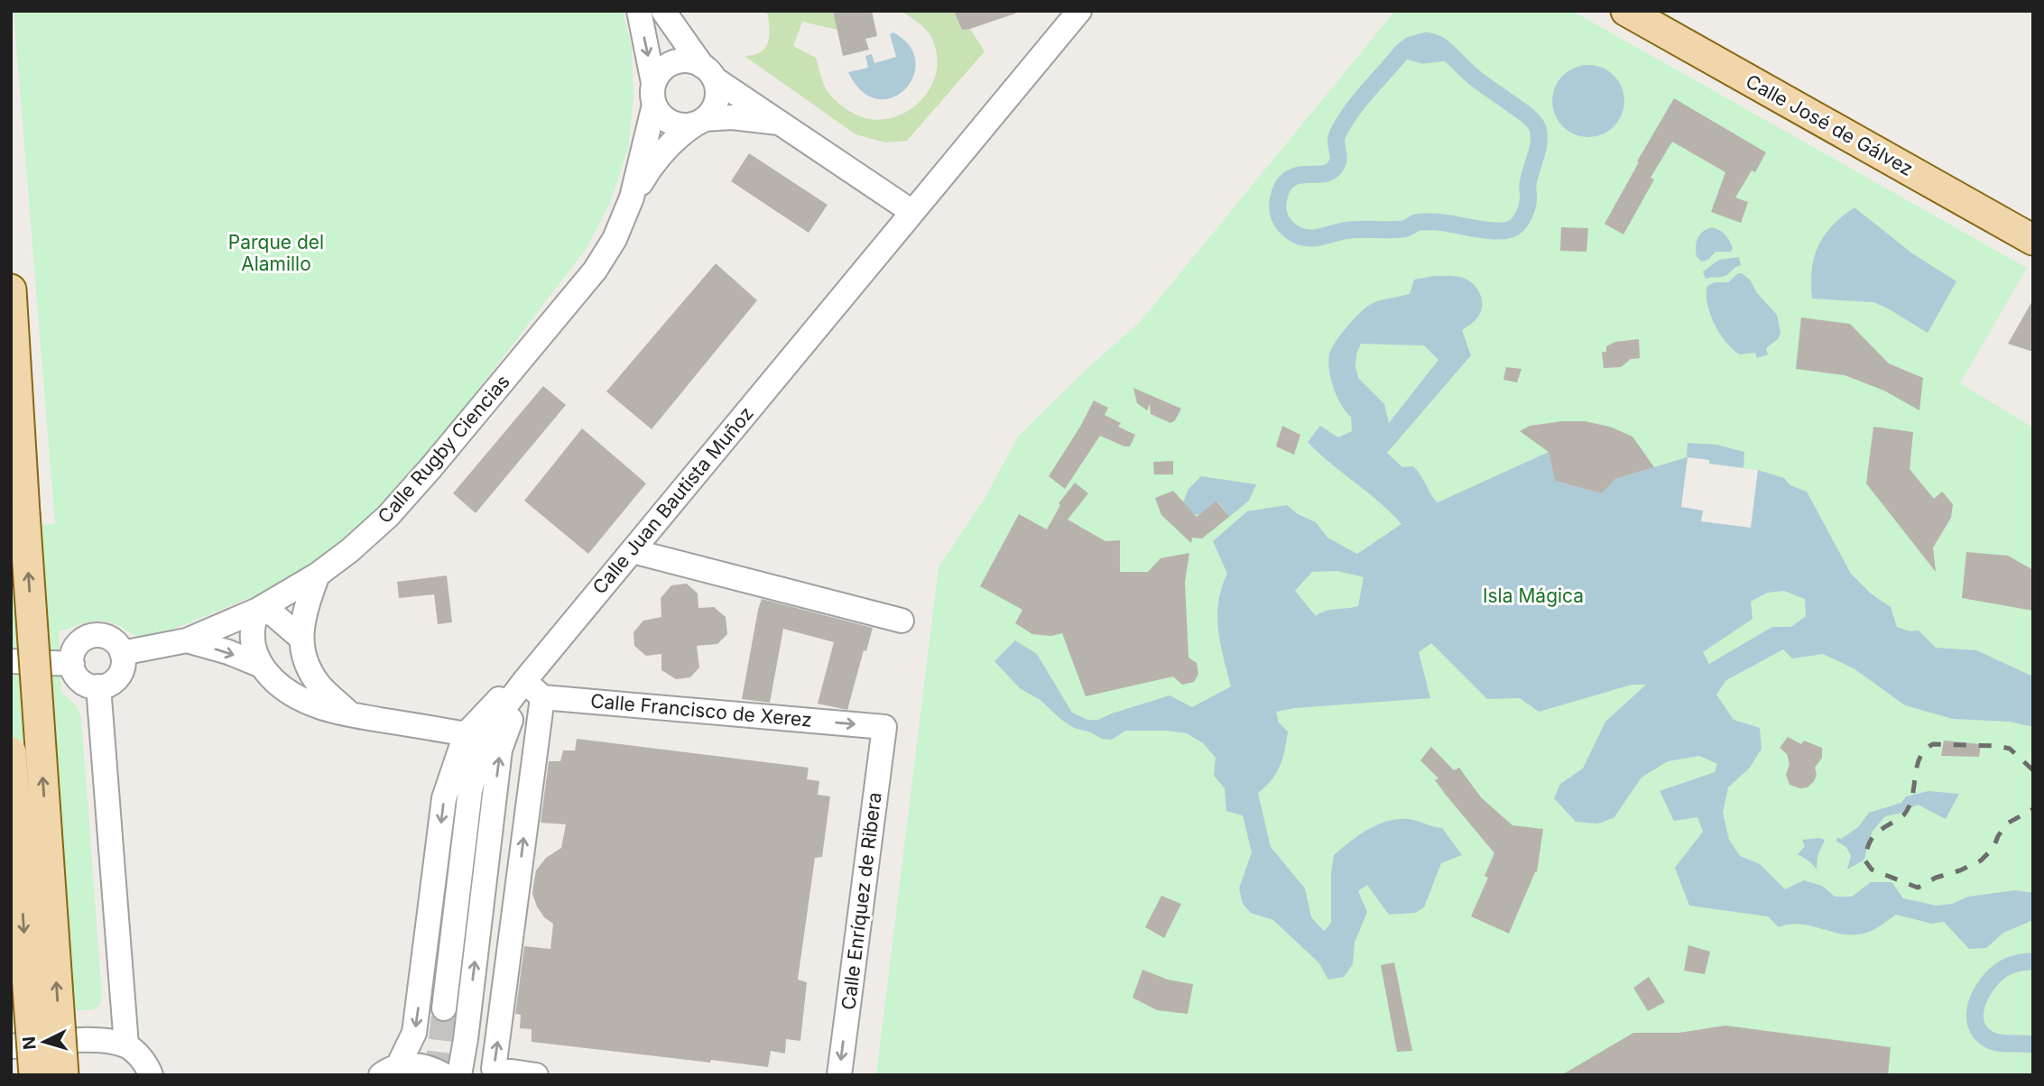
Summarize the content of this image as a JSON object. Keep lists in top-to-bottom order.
{
  "streets": {
    "main road": ["Calle José de Gálvez"],
    "street": [
      "Calle Rugby Ciencias",
      "Calle Juan Bautista Muñoz",
      "Calle Francisco de Xerez",
      "Calle Enríquez de Ribera"
    ]
  },
  "crossings": [
    ["Calle Francisco de Xerez", "Calle Enríquez de Ribera"]
  ],
  "one_way": ["Calle Enríquez de Ribera"],
  "parks": ["Parque del Alamillo", "Isla Mágica"],
  "north": "left"
}
